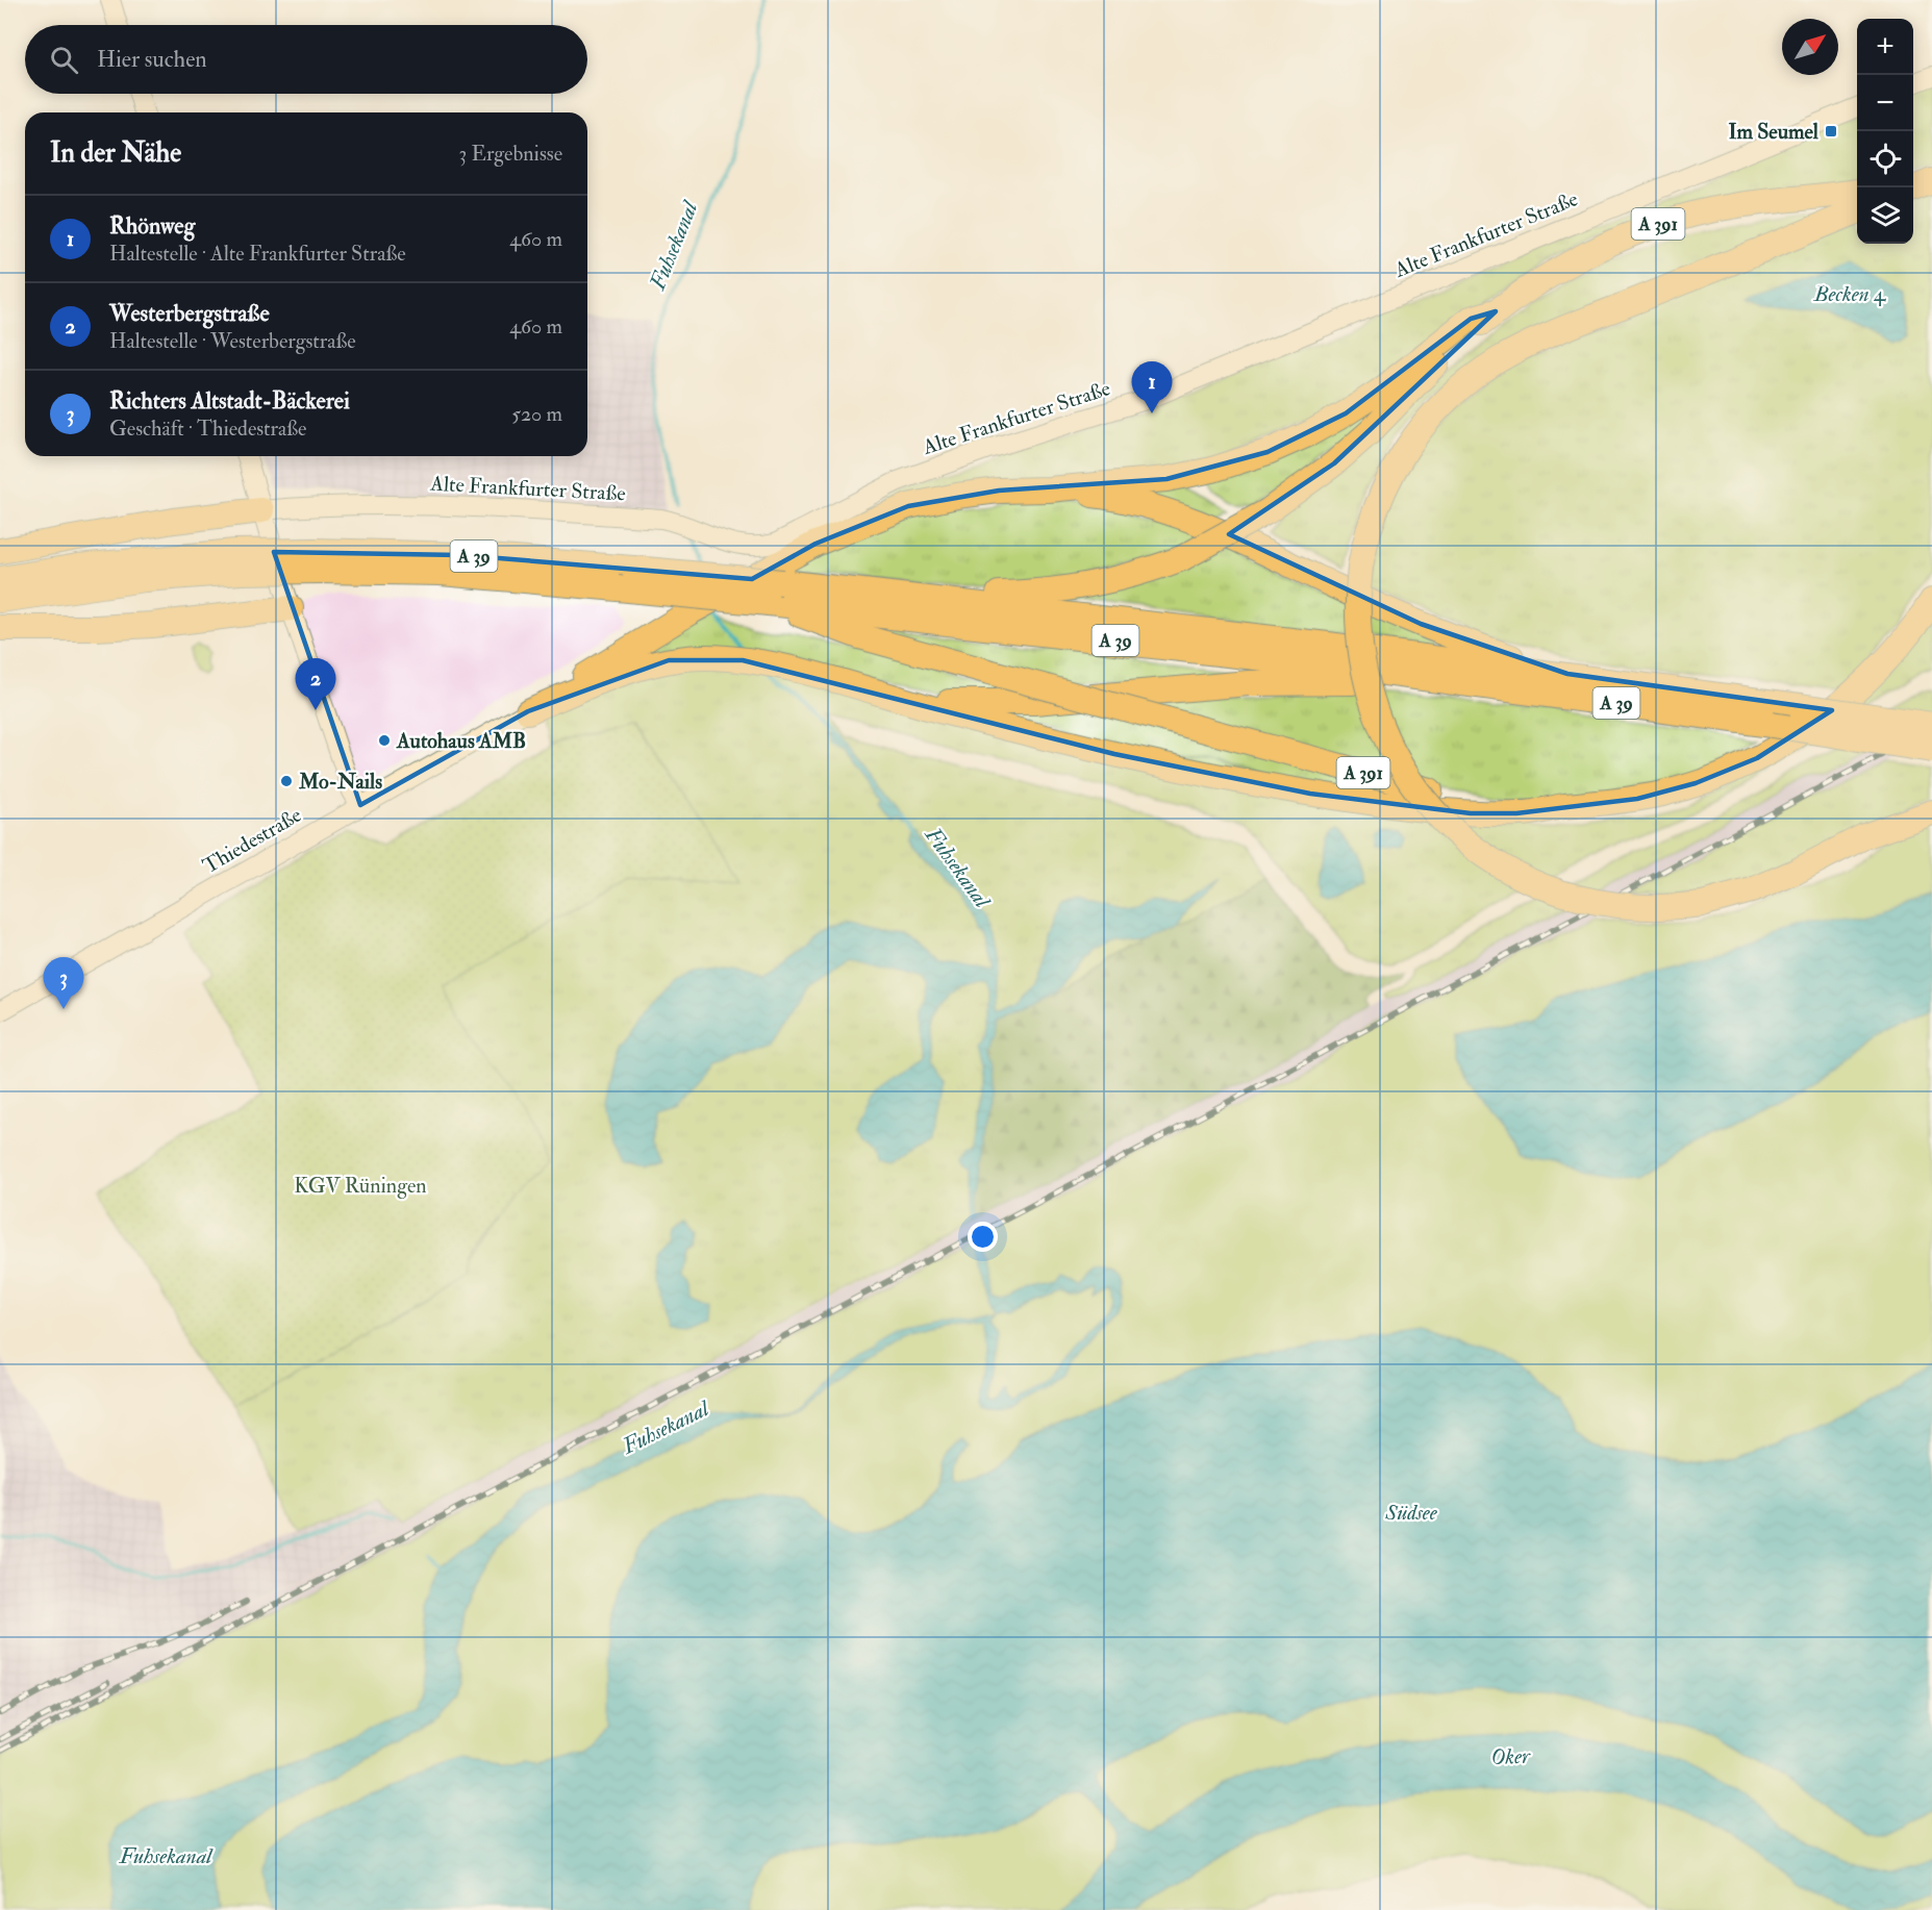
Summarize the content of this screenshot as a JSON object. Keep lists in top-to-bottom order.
{
  "streets": {
    "highway": ["A 391", "A 39"],
    "street": ["Alte Frankfurter Straße", "Thiedestraße"]
  },
  "crossings": [
    ["A 391", "A 39"]
  ],
  "water": [
    "Fuhsekanal",
    "Becken 4",
    "Südsee",
    "Oker"
  ],
  "parks": ["KGV Rüningen"],
  "places": {
    "transit": ["Im Seumel"],
    "other": ["Autohaus AMB", "Mo-Nails"]
  },
  "north": "top right",
  "page": {
    "map_buttons": ["+", "−"],
    "search": "Hier suchen",
    "heading": ["In der Nähe", "3 Ergebnisse"],
    "list": [
      {
        "mark": "1",
        "name": "Rhönweg",
        "note": "Haltestelle · Alte Frankfurter Straße",
        "value": "460 m"
      },
      {
        "mark": "2",
        "name": "Westerbergstraße",
        "note": "Haltestelle · Westerbergstraße",
        "value": "460 m"
      },
      {
        "mark": "3",
        "name": "Richters Altstadt-Bäckerei",
        "note": "Geschäft · Thiedestraße",
        "value": "520 m"
      }
    ],
    "pins": ["1", "2", "3"]
  }
}
